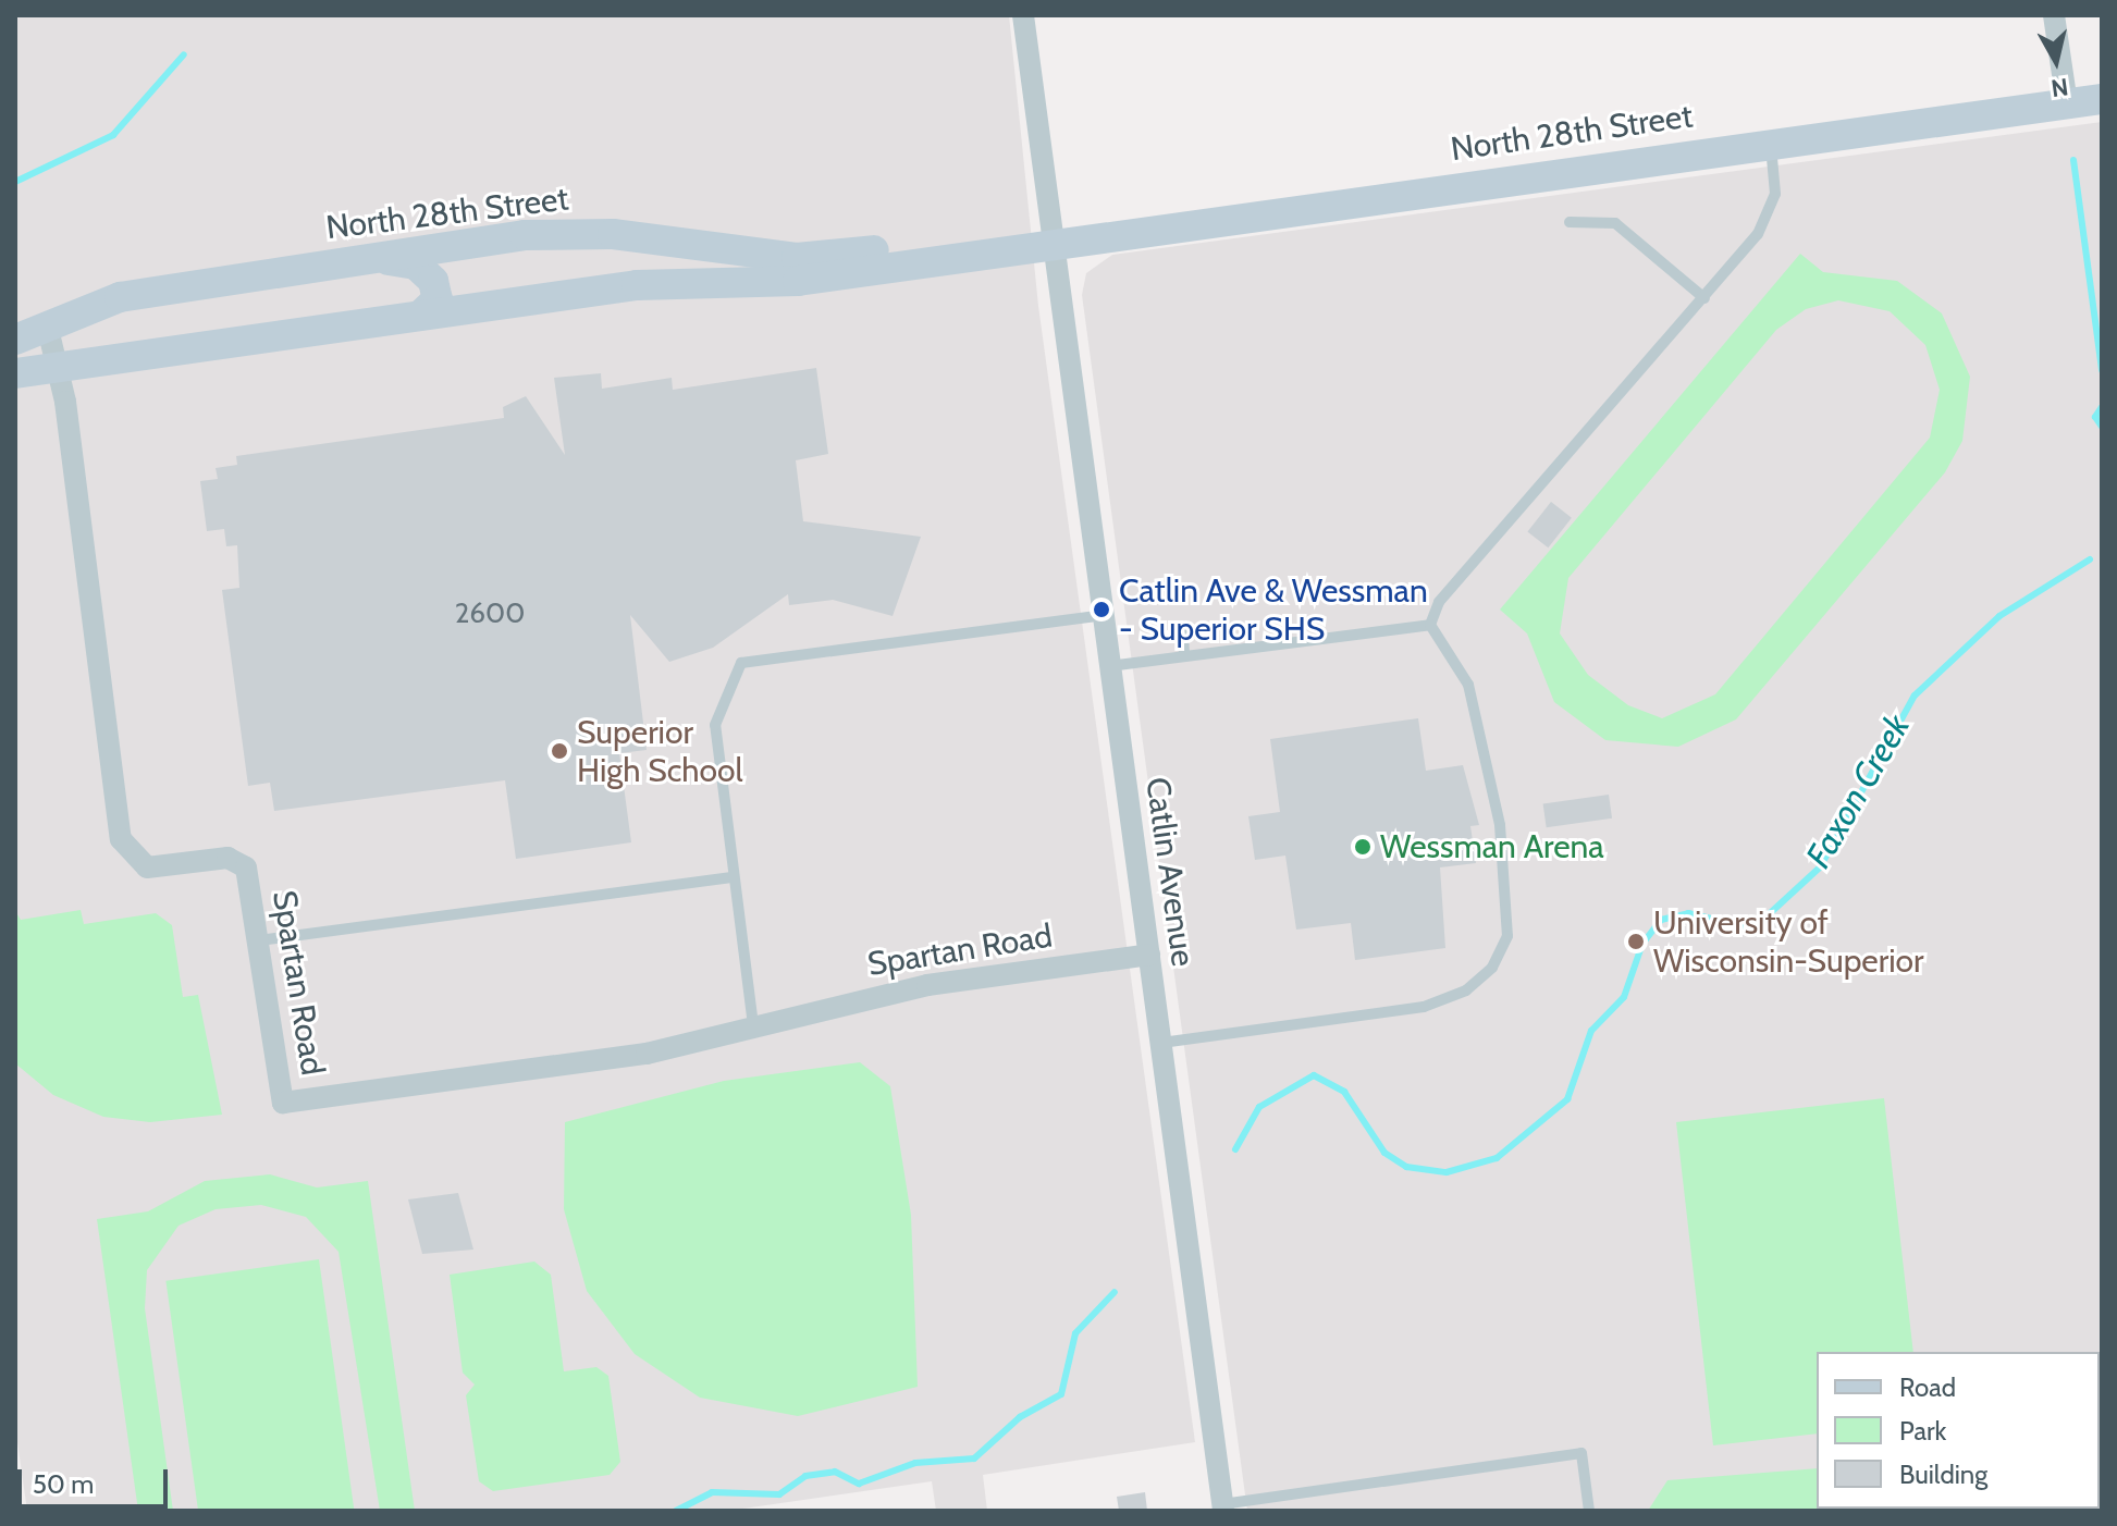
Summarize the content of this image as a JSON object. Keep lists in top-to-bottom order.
{
  "streets": {
    "main road": ["North 28th Street"],
    "street": ["Catlin Avenue", "Spartan Road"]
  },
  "crossings": [
    ["North 28th Street", "Catlin Avenue"],
    ["North 28th Street", "Spartan Road"],
    ["Catlin Avenue", "Spartan Road"]
  ],
  "water": ["Faxon Creek"],
  "places": [
    "Catlin Ave & Wessman - Superior SHS",
    "Superior High School",
    "Wessman Arena",
    "University of Wisconsin-Superior"
  ],
  "house_numbers": ["2600"],
  "legend": ["Road", "Park", "Building"],
  "scale_bar": "50 m",
  "north": "bottom"
}
